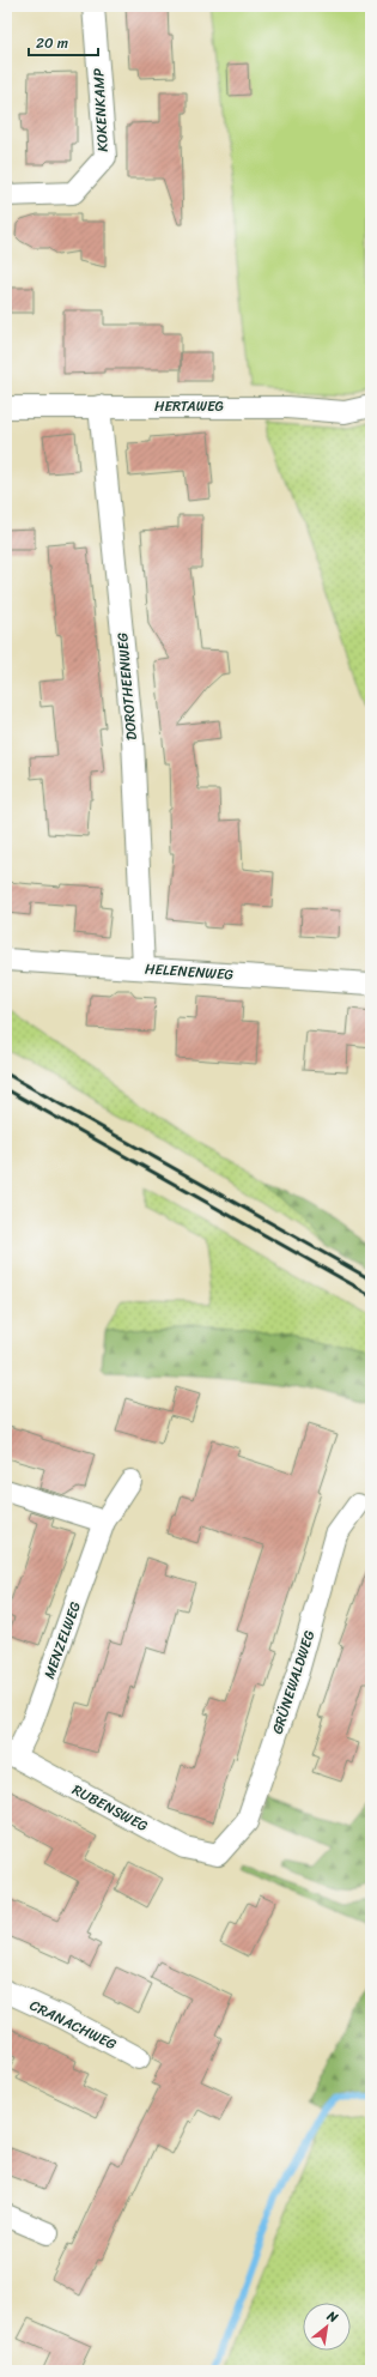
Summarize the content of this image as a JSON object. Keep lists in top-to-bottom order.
{
  "streets": {
    "street": [
      "KOKENKAMP",
      "HERTAWEG",
      "DOROTHEENWEG",
      "HELENENWEG",
      "MENZELWEG",
      "GRÜNEWALDWEG",
      "RUBENSWEG",
      "CRANACHWEG"
    ]
  },
  "crossings": [
    ["HERTAWEG", "DOROTHEENWEG"],
    ["DOROTHEENWEG", "HELENENWEG"],
    ["MENZELWEG", "RUBENSWEG"],
    ["GRÜNEWALDWEG", "RUBENSWEG"]
  ],
  "scale_bar": "20 m",
  "north": "top right"
}
